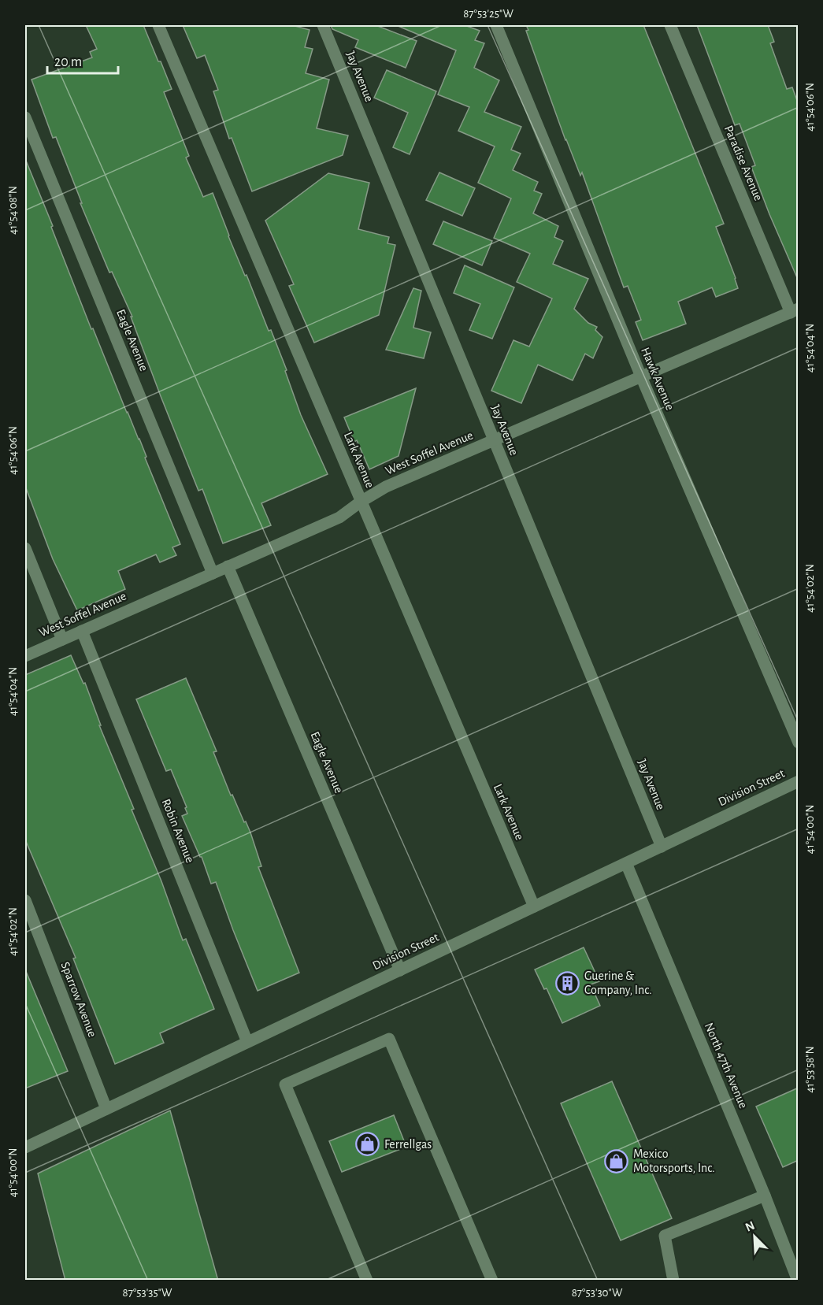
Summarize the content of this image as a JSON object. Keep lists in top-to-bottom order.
{
  "streets": {
    "street": [
      "Jay Avenue",
      "Paradise Avenue",
      "Eagle Avenue",
      "Hawk Avenue",
      "West Soffel Avenue",
      "Lark Avenue",
      "Division Street",
      "Robin Avenue",
      "Sparrow Avenue",
      "North 47th Avenue"
    ]
  },
  "crossings": [
    ["Jay Avenue", "West Soffel Avenue"],
    ["Jay Avenue", "Division Street"],
    ["Paradise Avenue", "West Soffel Avenue"],
    ["Eagle Avenue", "West Soffel Avenue"],
    ["Eagle Avenue", "Division Street"],
    ["Hawk Avenue", "West Soffel Avenue"],
    ["West Soffel Avenue", "Lark Avenue"],
    ["West Soffel Avenue", "Robin Avenue"],
    ["Lark Avenue", "Division Street"],
    ["Division Street", "Robin Avenue"],
    ["Division Street", "Sparrow Avenue"],
    ["Division Street", "North 47th Avenue"]
  ],
  "places": {
    "building": ["Guerine & Company, Inc."],
    "shop": ["Ferrellgas", "Mexico Motorsports, Inc."]
  },
  "scale_bar": "20 m",
  "north": "top left",
  "coordinates": [
    "87°53'25\"W",
    "41°54'06\"N",
    "41°54'08\"N",
    "41°54'04\"N",
    "41°54'02\"N",
    "41°54'00\"N",
    "41°53'58\"N",
    "87°53'35\"W",
    "87°53'30\"W"
  ]
}
